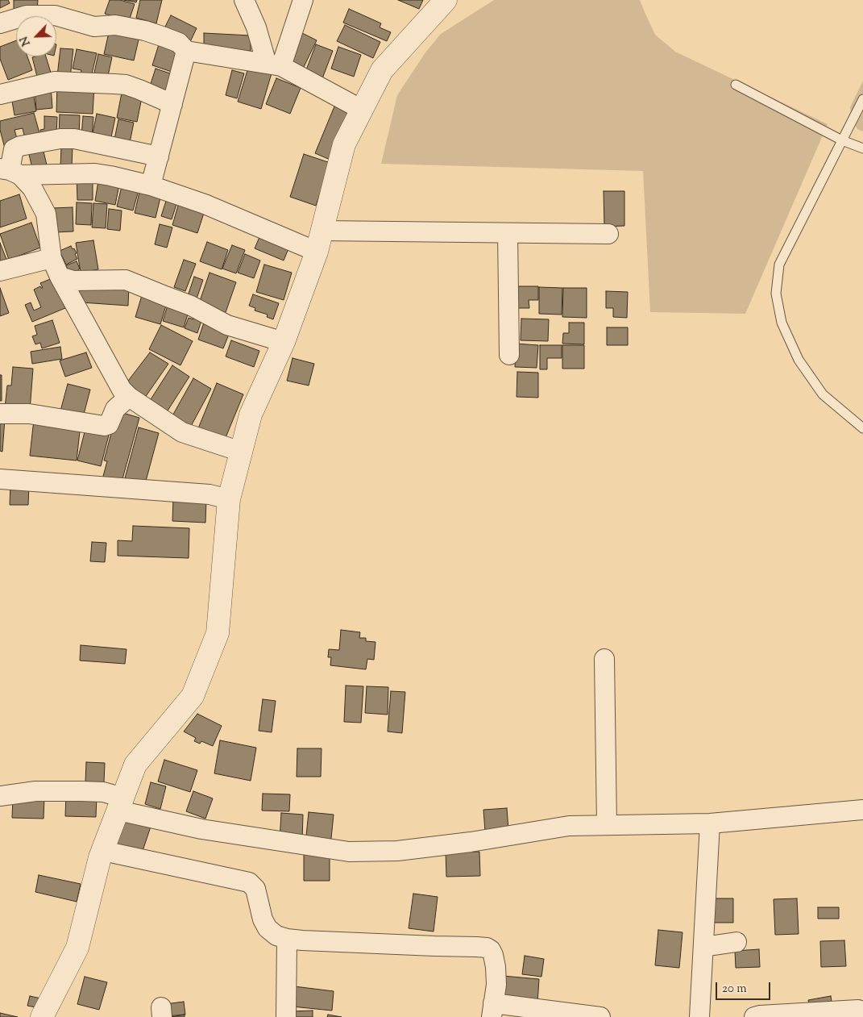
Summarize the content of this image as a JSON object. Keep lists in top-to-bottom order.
{
  "scale_bar": "20 m",
  "north": "bottom left"
}
